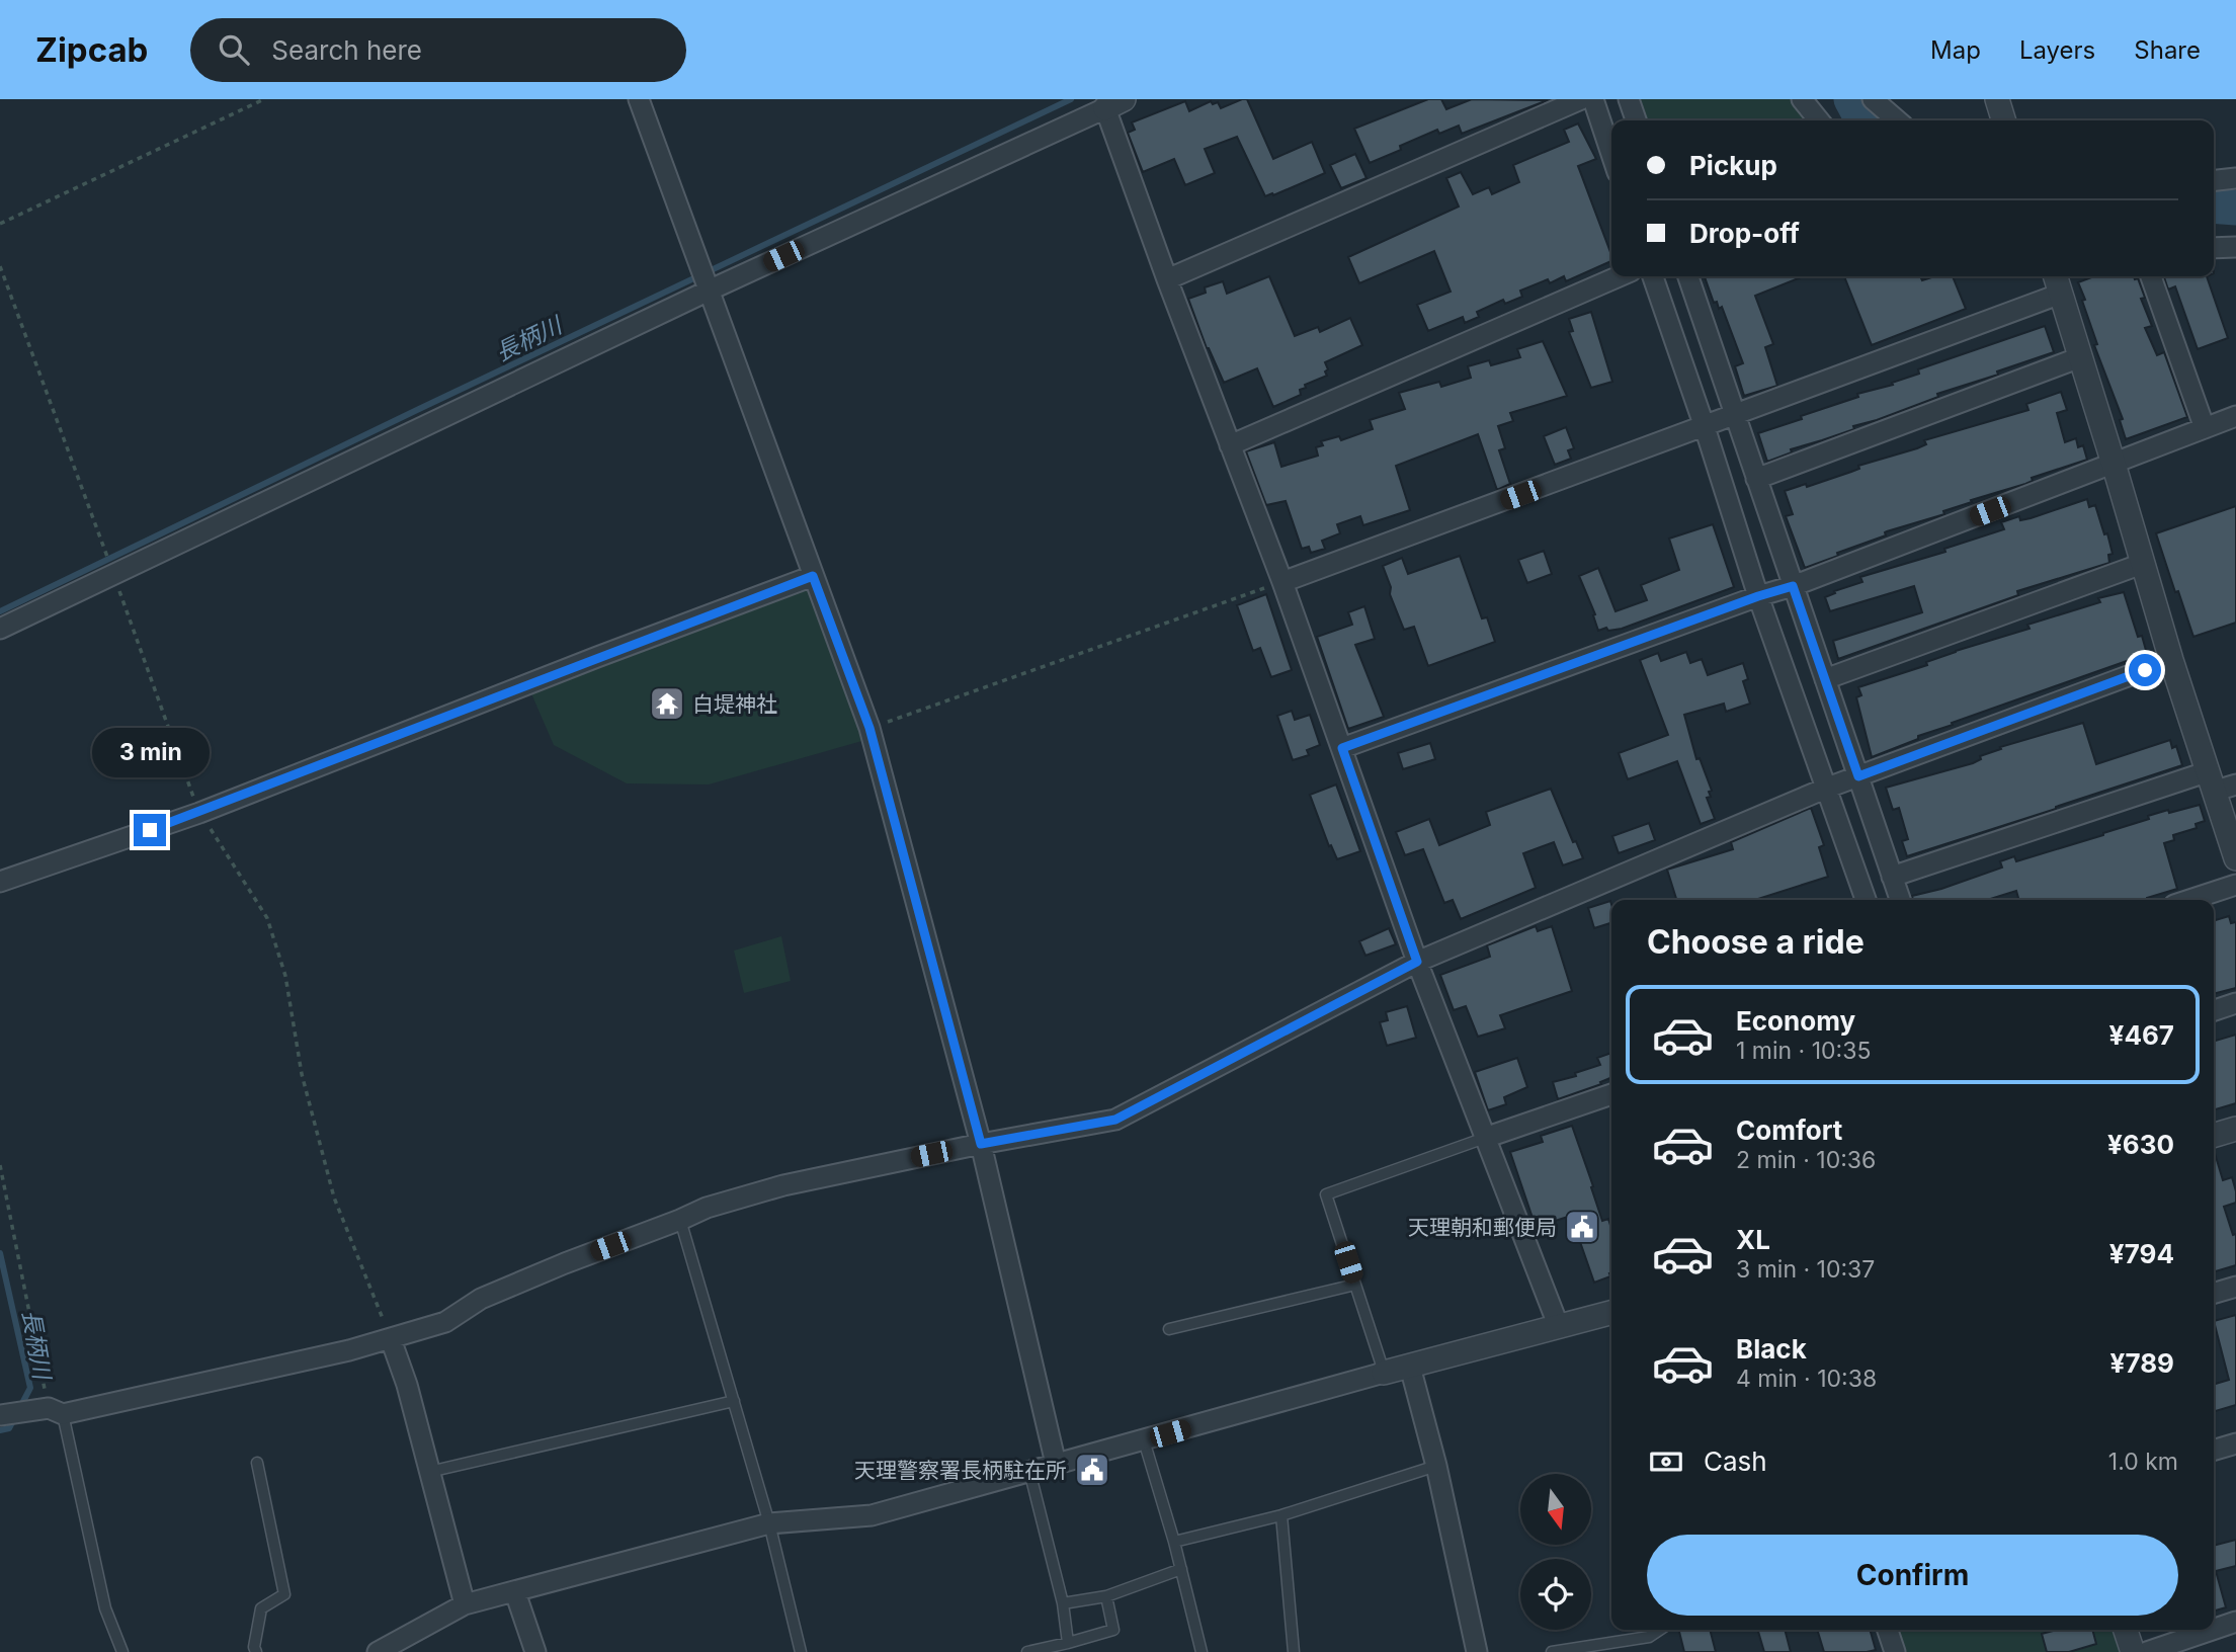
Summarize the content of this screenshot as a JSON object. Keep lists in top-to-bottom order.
{
  "water": ["長柄川"],
  "places": {
    "temple": ["白堤神社"],
    "public building": ["天理朝和郵便局", "天理警察署長柄駐在所"]
  },
  "north": "bottom",
  "page": {
    "header": "Zipcab",
    "search": "Search here",
    "nav": ["Map", "Layers", "Share"],
    "banner": ["Pickup", "Drop-off"],
    "bubble": "3 min",
    "heading": "Choose a ride",
    "list": [
      {
        "name": "Economy",
        "note": "1 min · 10:35",
        "value": "¥467"
      },
      {
        "name": "Comfort",
        "note": "2 min · 10:36",
        "value": "¥630"
      },
      {
        "name": "XL",
        "note": "3 min · 10:37",
        "value": "¥794"
      },
      {
        "name": "Black",
        "note": "4 min · 10:38",
        "value": "¥789"
      }
    ],
    "pay": ["Cash", "1.0 km"],
    "buttons": "Confirm"
  }
}
